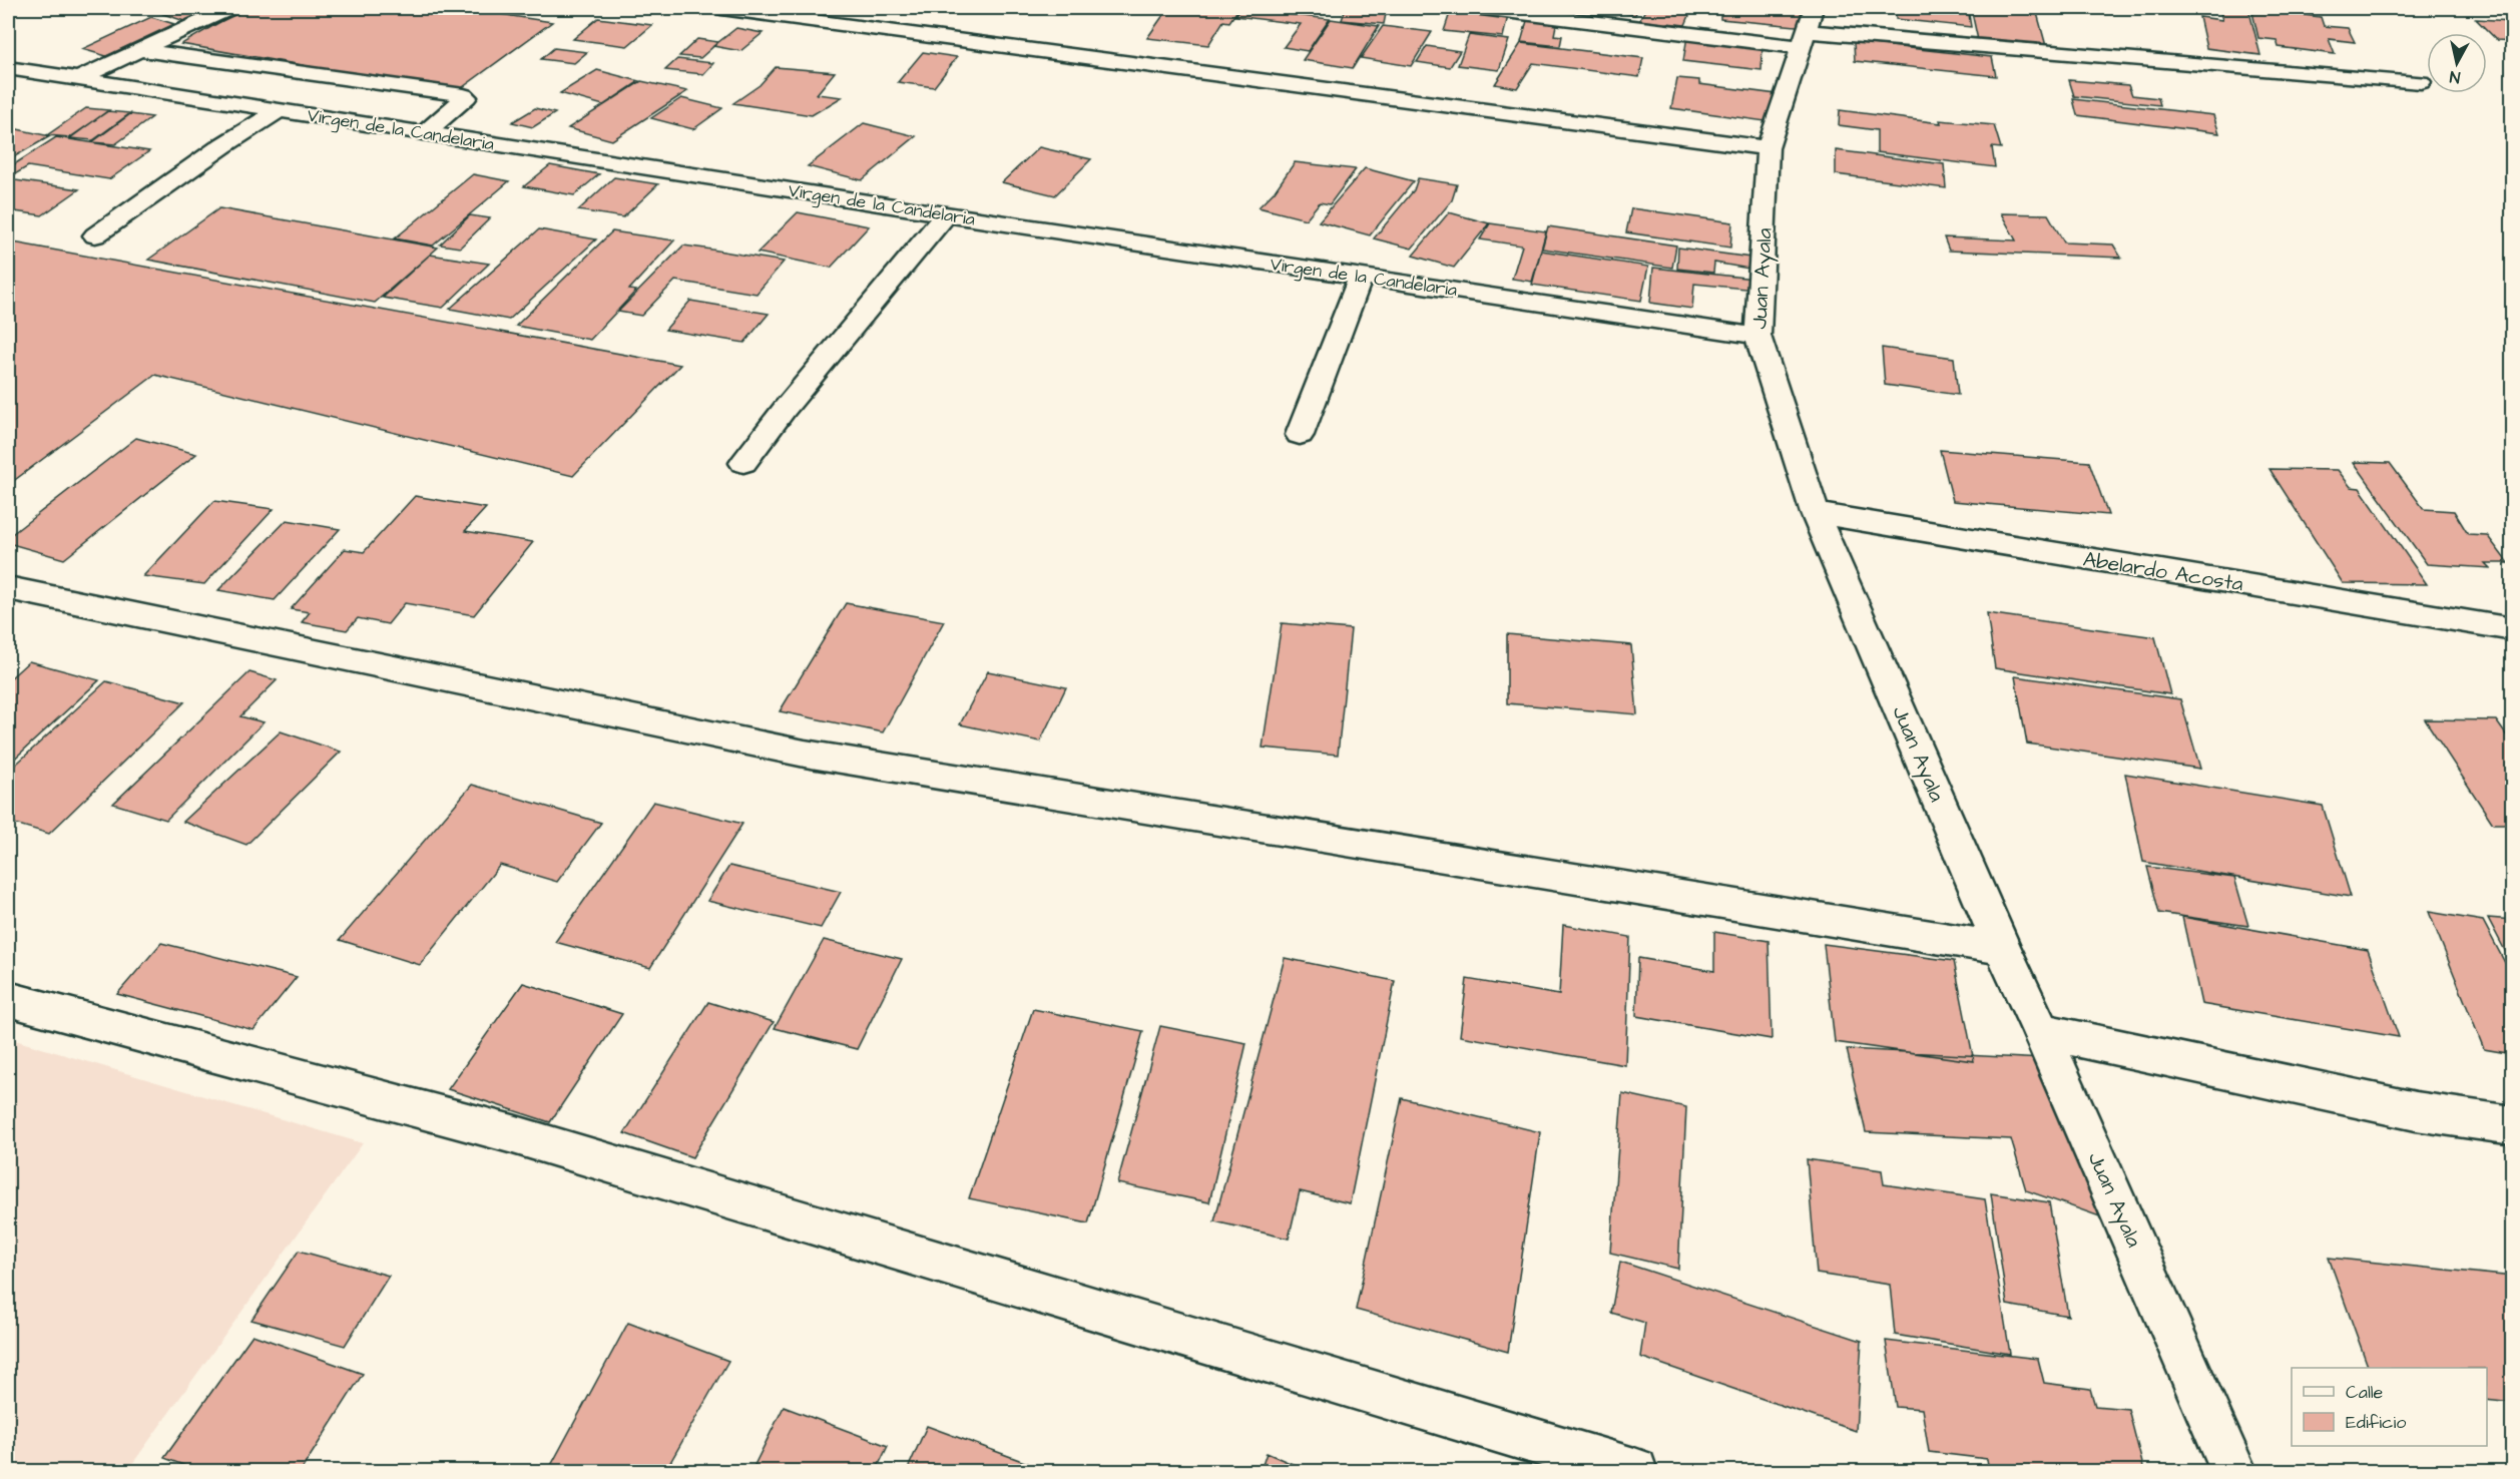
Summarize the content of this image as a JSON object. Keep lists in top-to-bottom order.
{
  "streets": {
    "street": ["Virgen de la Candelaria", "Juan Ayala", "Abelardo Acosta"]
  },
  "crossings": [
    ["Virgen de la Candelaria", "Juan Ayala"],
    ["Juan Ayala", "Abelardo Acosta"]
  ],
  "legend": ["Calle", "Edificio"],
  "north": "bottom"
}
